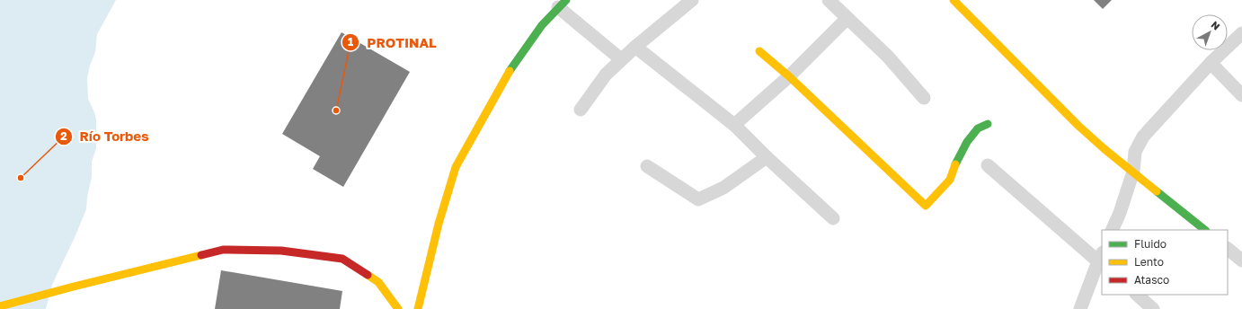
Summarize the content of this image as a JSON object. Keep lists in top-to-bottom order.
{
  "places": ["PROTINAL", "Río Torbes"],
  "legend": ["Fluido", "Lento", "Atasco"],
  "north": "top right"
}
